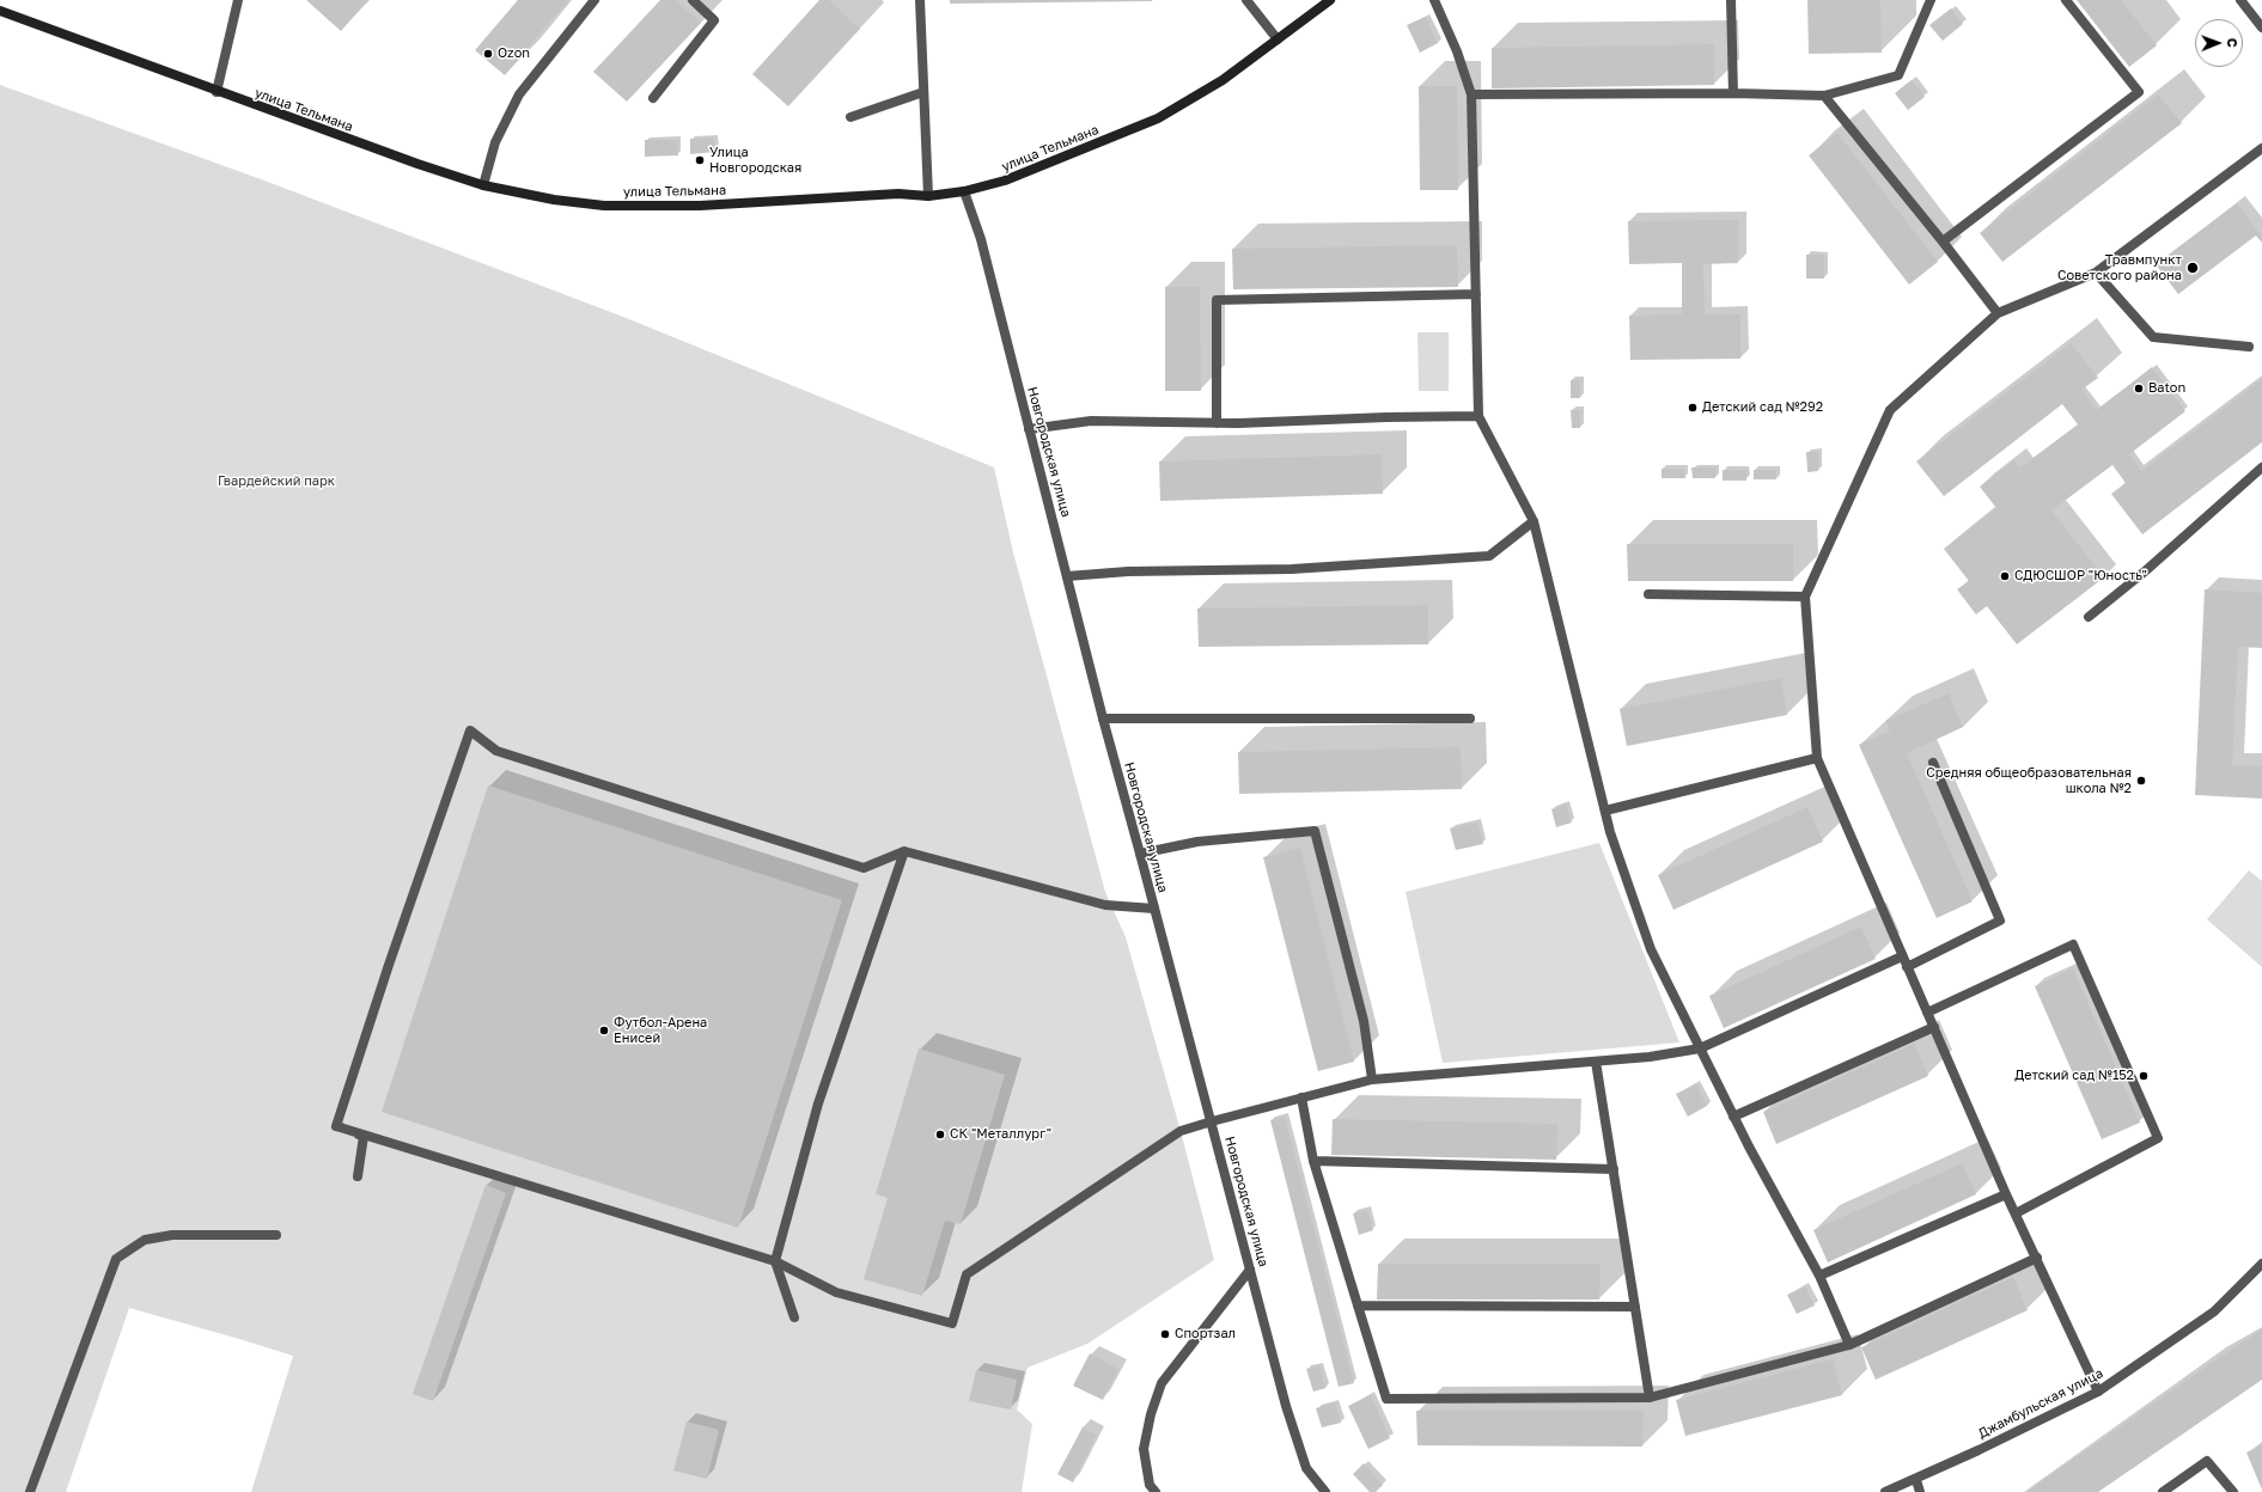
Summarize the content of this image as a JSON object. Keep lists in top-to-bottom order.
{
  "streets": {
    "main road": ["улица Тельмана"],
    "street": ["Новгородская улица", "Джамбульская улица"]
  },
  "crossings": [
    ["улица Тельмана", "Новгородская улица"]
  ],
  "parks": ["Гвардейский парк"],
  "places": [
    "Ozon",
    "Улица Новгородская",
    "Травмпункт Советского района",
    "Baton",
    "Детский сад №292",
    "СДЮСШОР \"Юность\"",
    "Средняя общеобразовательная школа №2",
    "Футбол-Арена Енисей",
    "Детский сад №152",
    "СК \"Металлург\"",
    "Спортзал"
  ],
  "north": "right"
}
